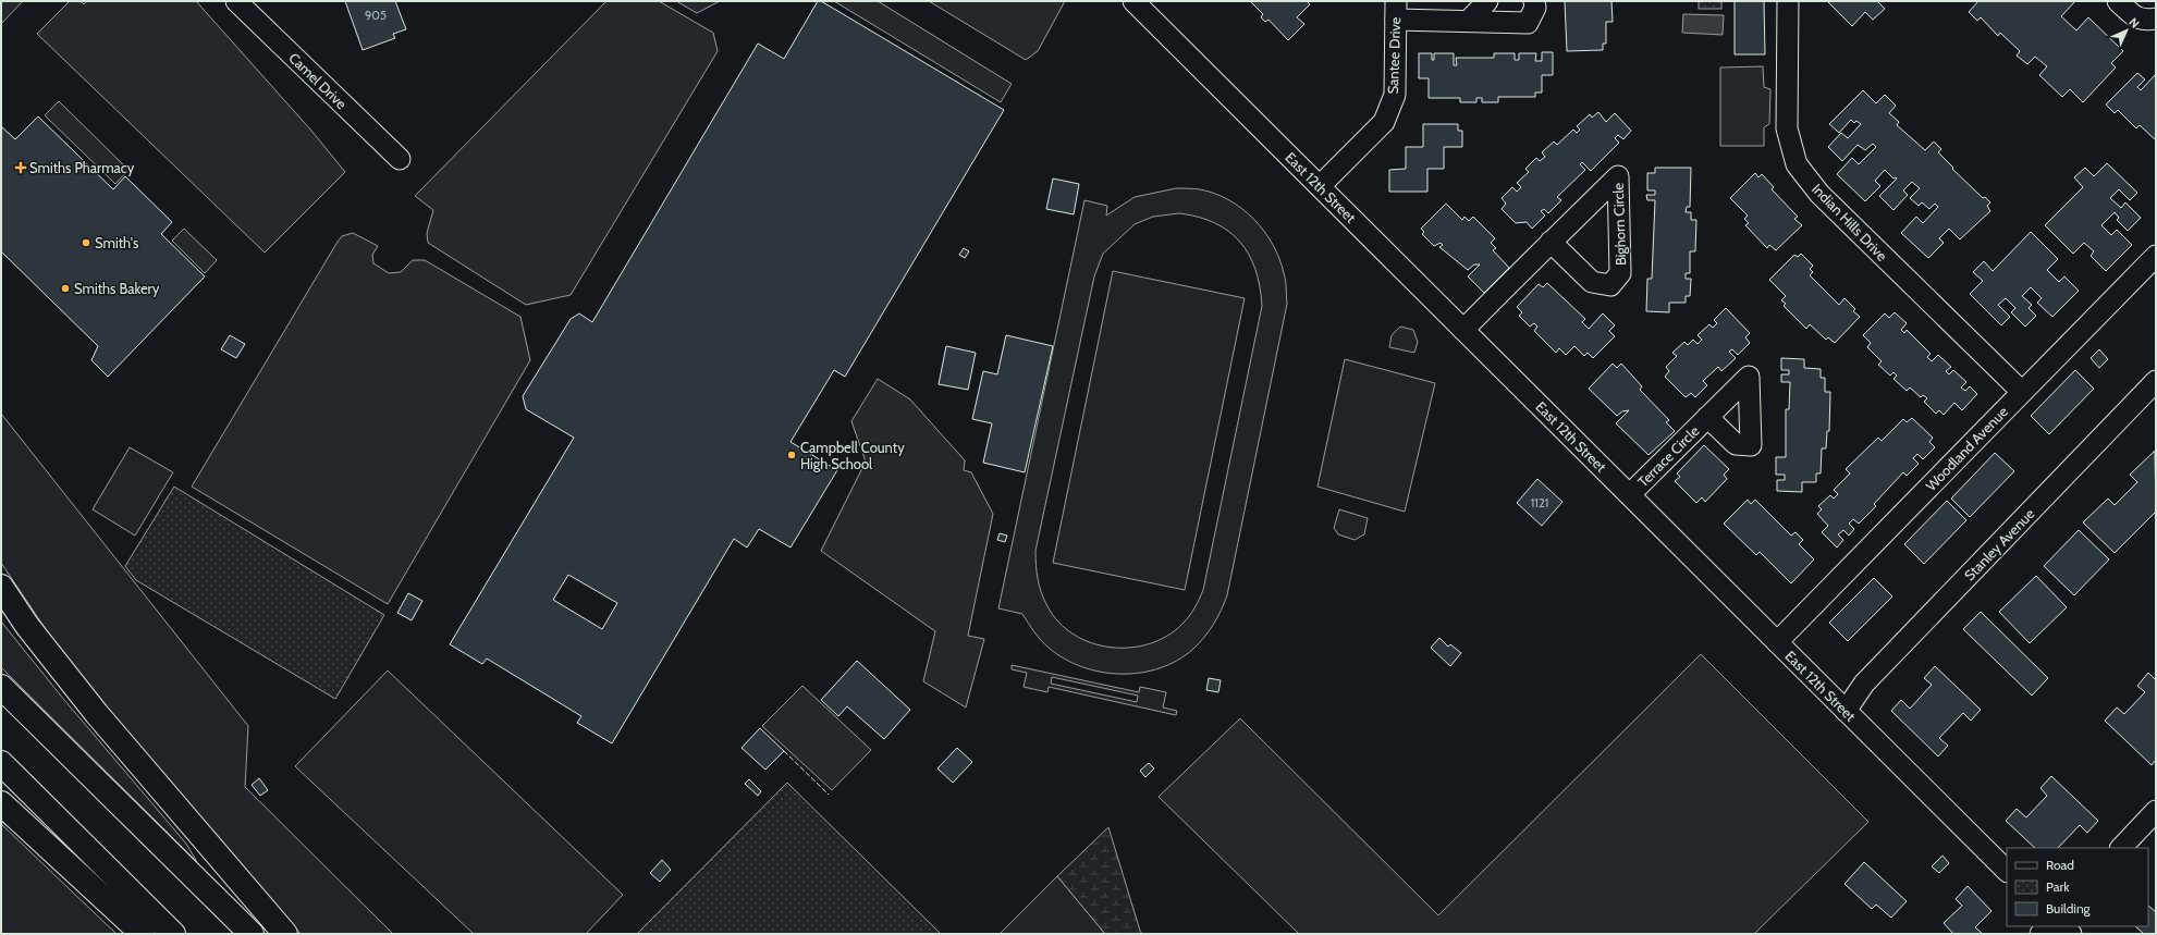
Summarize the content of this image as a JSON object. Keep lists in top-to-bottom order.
{
  "streets": {
    "street": [
      "Santee Drive",
      "Camel Drive",
      "East 12th Street",
      "Indian Hills Drive",
      "Bighorn Circle",
      "Woodland Avenue",
      "Terrace Circle",
      "Stanley Avenue"
    ]
  },
  "crossings": [
    ["Santee Drive", "East 12th Street"],
    ["East 12th Street", "Bighorn Circle"],
    ["East 12th Street", "Woodland Avenue"],
    ["East 12th Street", "Terrace Circle"],
    ["East 12th Street", "Stanley Avenue"],
    ["Indian Hills Drive", "Woodland Avenue"]
  ],
  "places": {
    "health": ["Smiths Pharmacy"],
    "other": ["Smith's", "Smiths Bakery", "Campbell County High School"]
  },
  "house_numbers": ["905", "1121"],
  "legend": ["Road", "Park", "Building"],
  "north": "top right"
}
